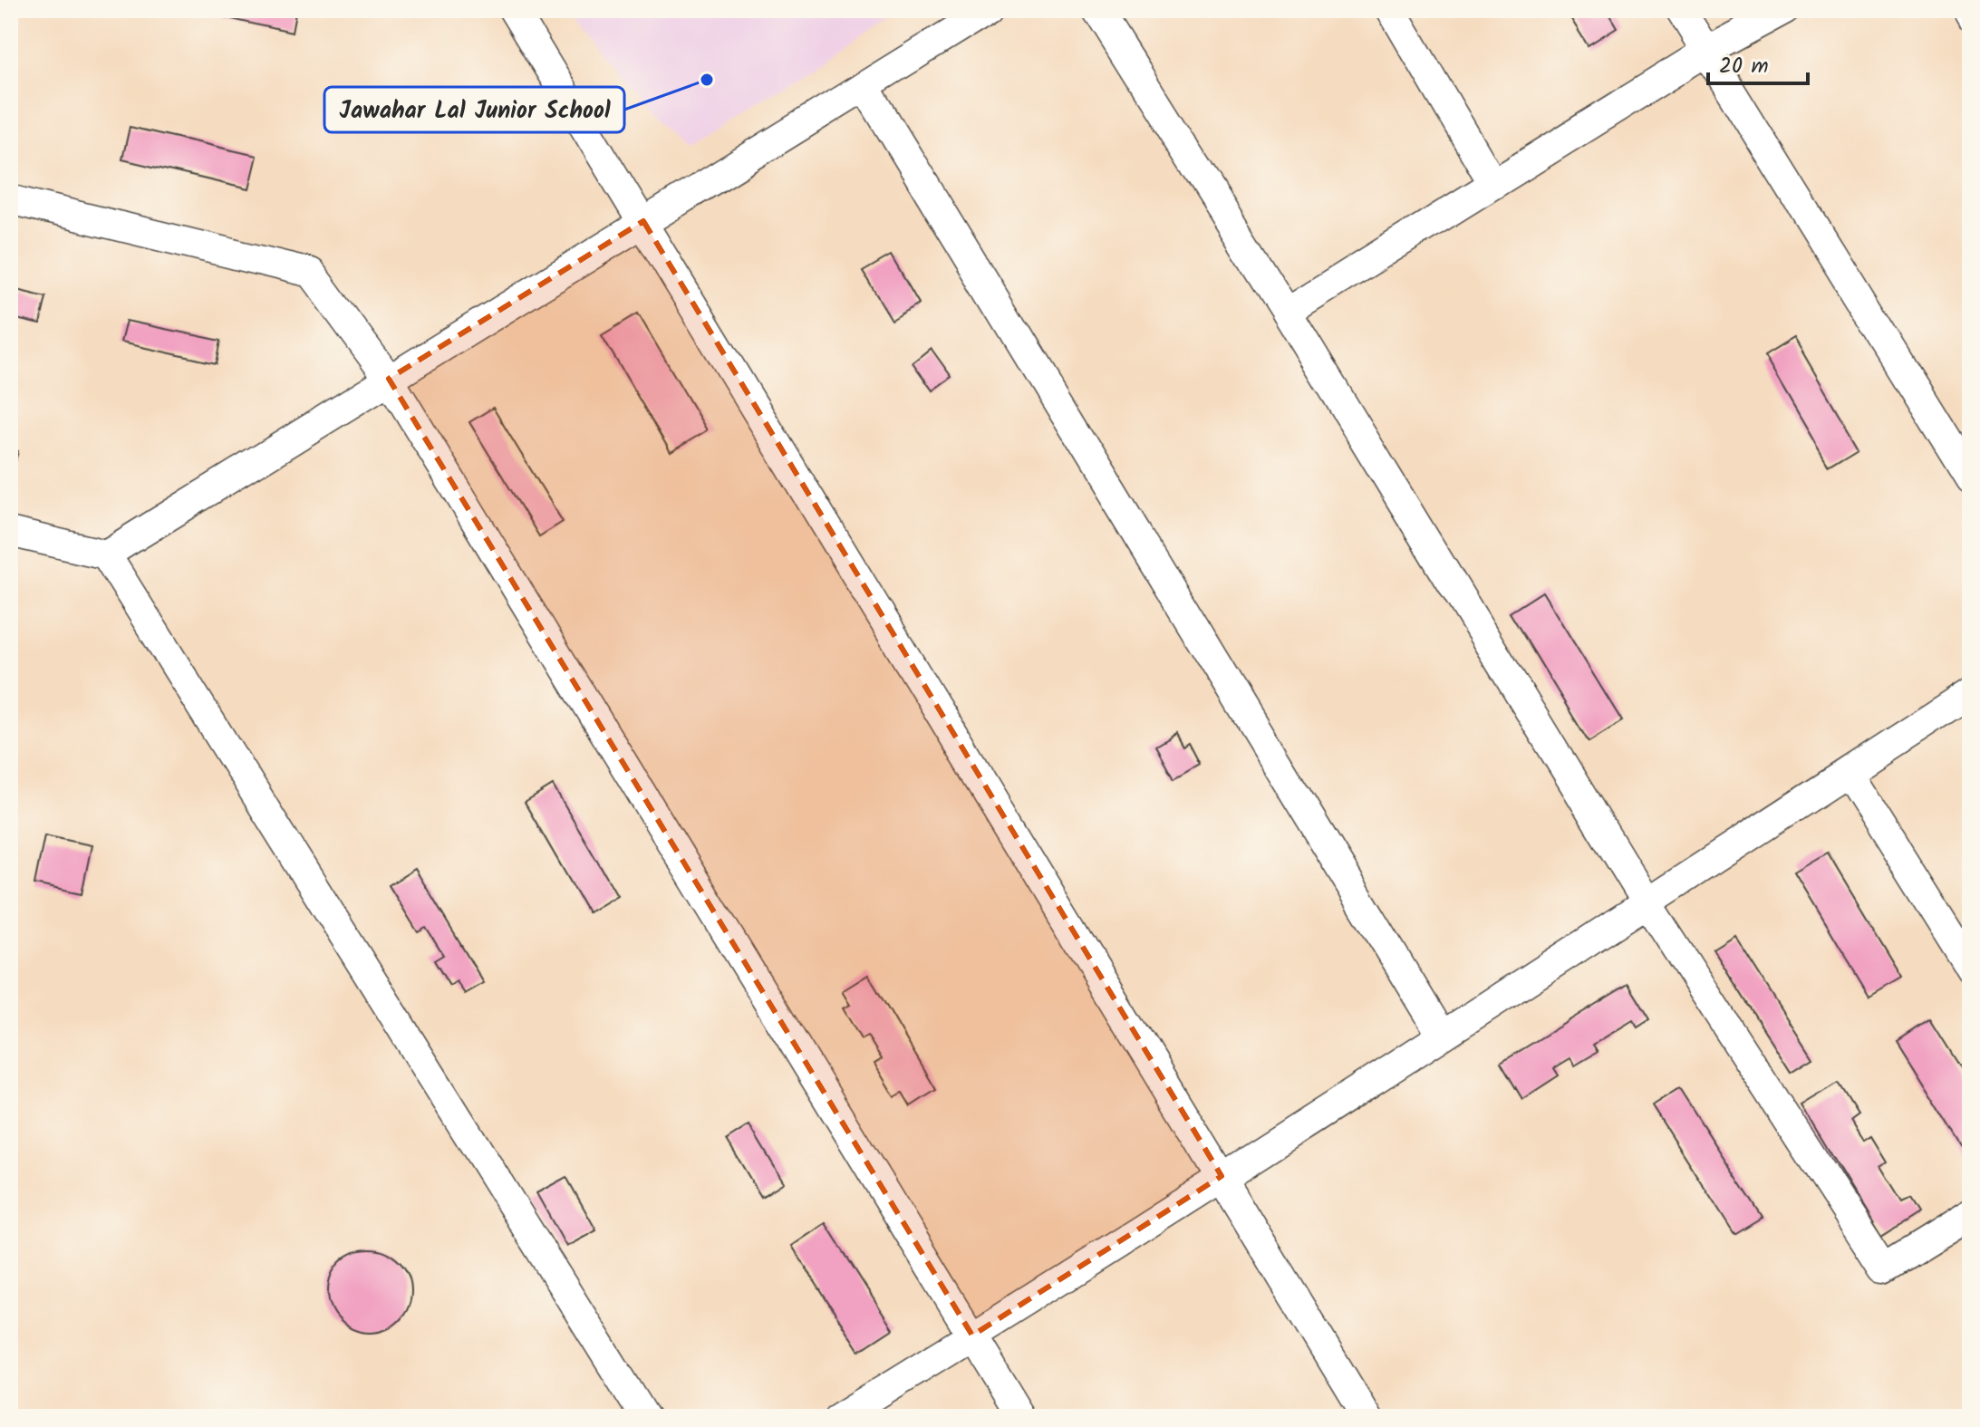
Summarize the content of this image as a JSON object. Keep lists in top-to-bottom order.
{
  "places": ["Jawahar Lal Junior School"],
  "scale_bar": "20 m"
}
